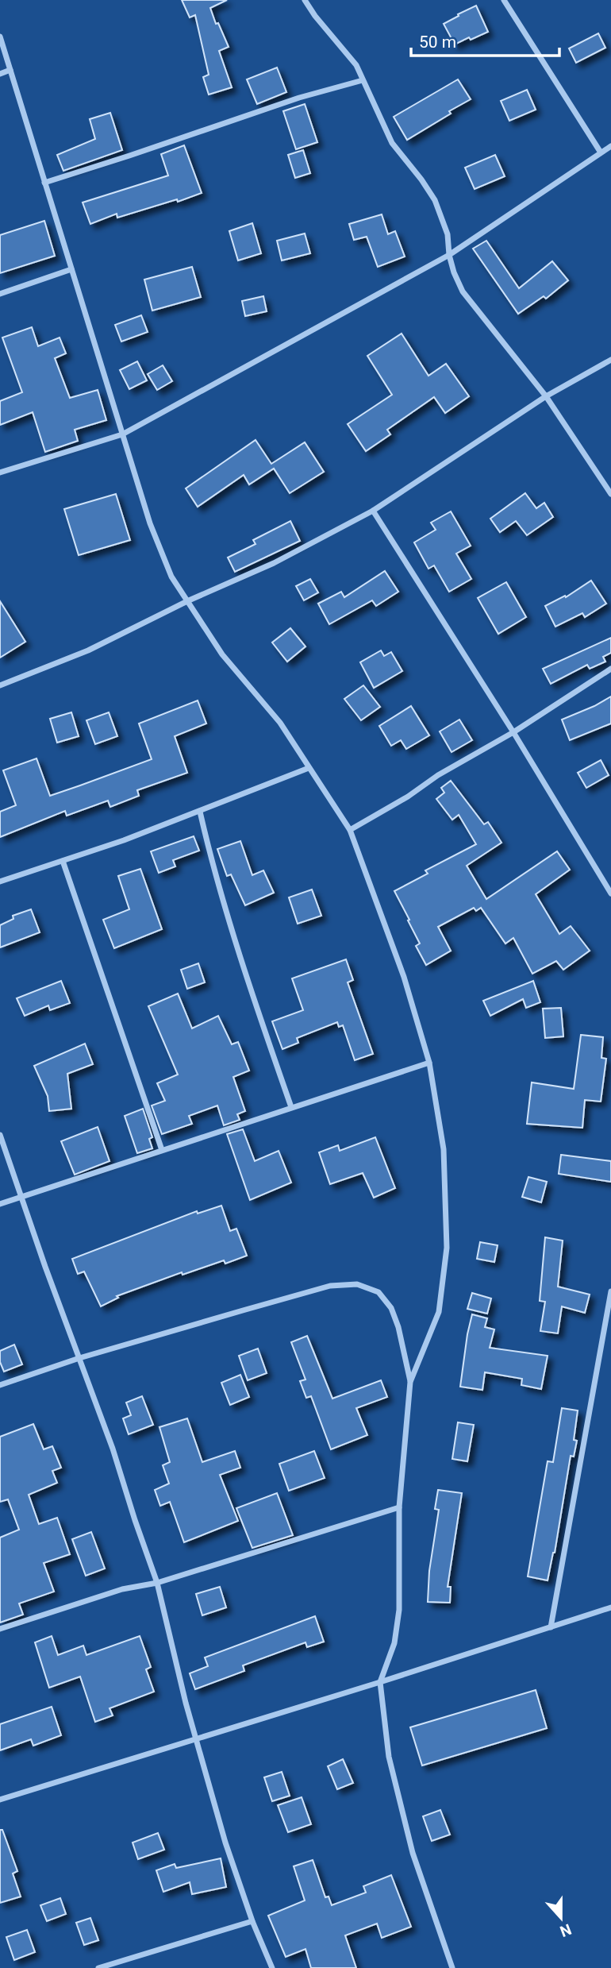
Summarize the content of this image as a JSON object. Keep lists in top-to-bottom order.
{
  "scale_bar": "50 m",
  "north": "bottom"
}
